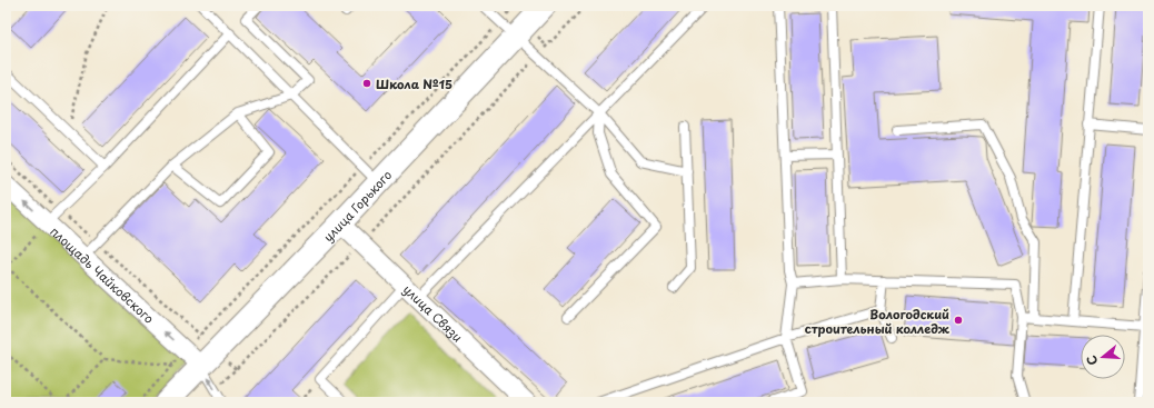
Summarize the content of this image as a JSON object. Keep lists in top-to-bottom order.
{
  "streets": {
    "street": ["улица Горького", "площадь Чайковского", "улица Связи"]
  },
  "crossings": [
    ["улица Горького", "площадь Чайковского"],
    ["улица Горького", "улица Связи"]
  ],
  "one_way": ["площадь Чайковского"],
  "places": ["Школа №15", "Вологодский строительный колледж"],
  "north": "left"
}
